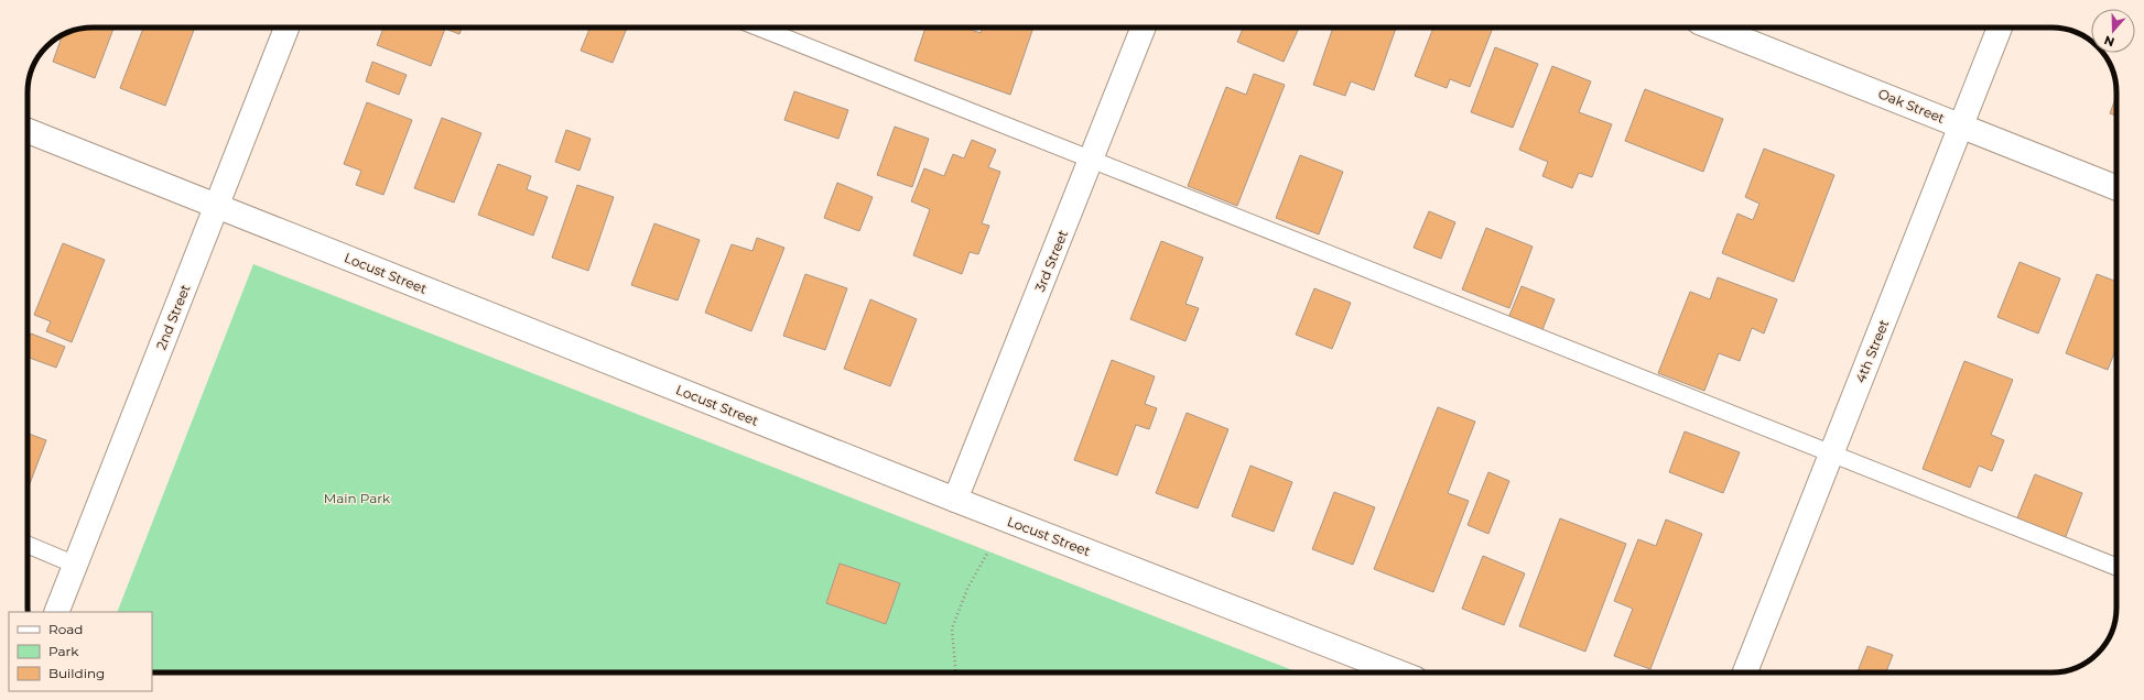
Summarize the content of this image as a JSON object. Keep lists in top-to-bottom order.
{
  "streets": {
    "street": [
      "Oak Street",
      "3rd Street",
      "Locust Street",
      "2nd Street",
      "4th Street"
    ]
  },
  "crossings": [
    ["Oak Street", "4th Street"],
    ["3rd Street", "Locust Street"],
    ["Locust Street", "2nd Street"]
  ],
  "parks": ["Main Park"],
  "legend": ["Road", "Park", "Building"],
  "north": "bottom"
}
